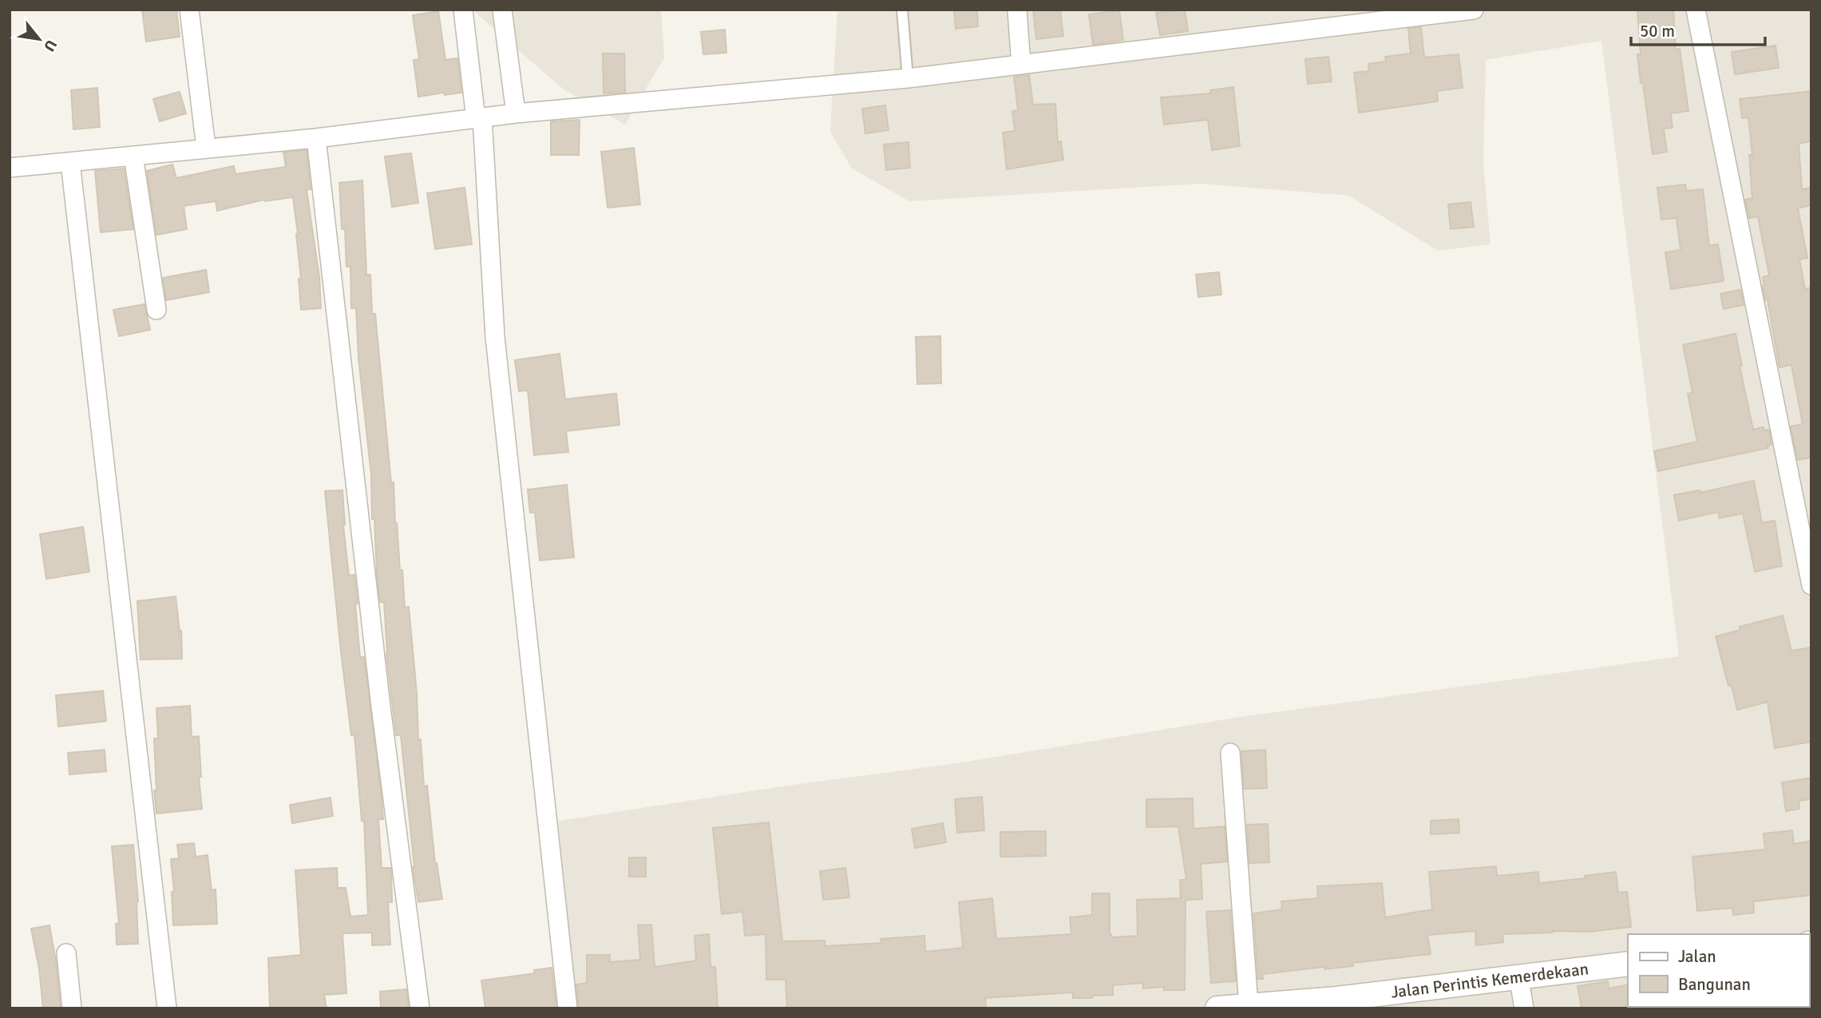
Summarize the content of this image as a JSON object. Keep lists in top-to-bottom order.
{
  "streets": {
    "street": ["Jalan Perintis Kemerdekaan"]
  },
  "legend": ["Jalan", "Bangunan"],
  "scale_bar": "50 m",
  "north": "bottom right"
}
